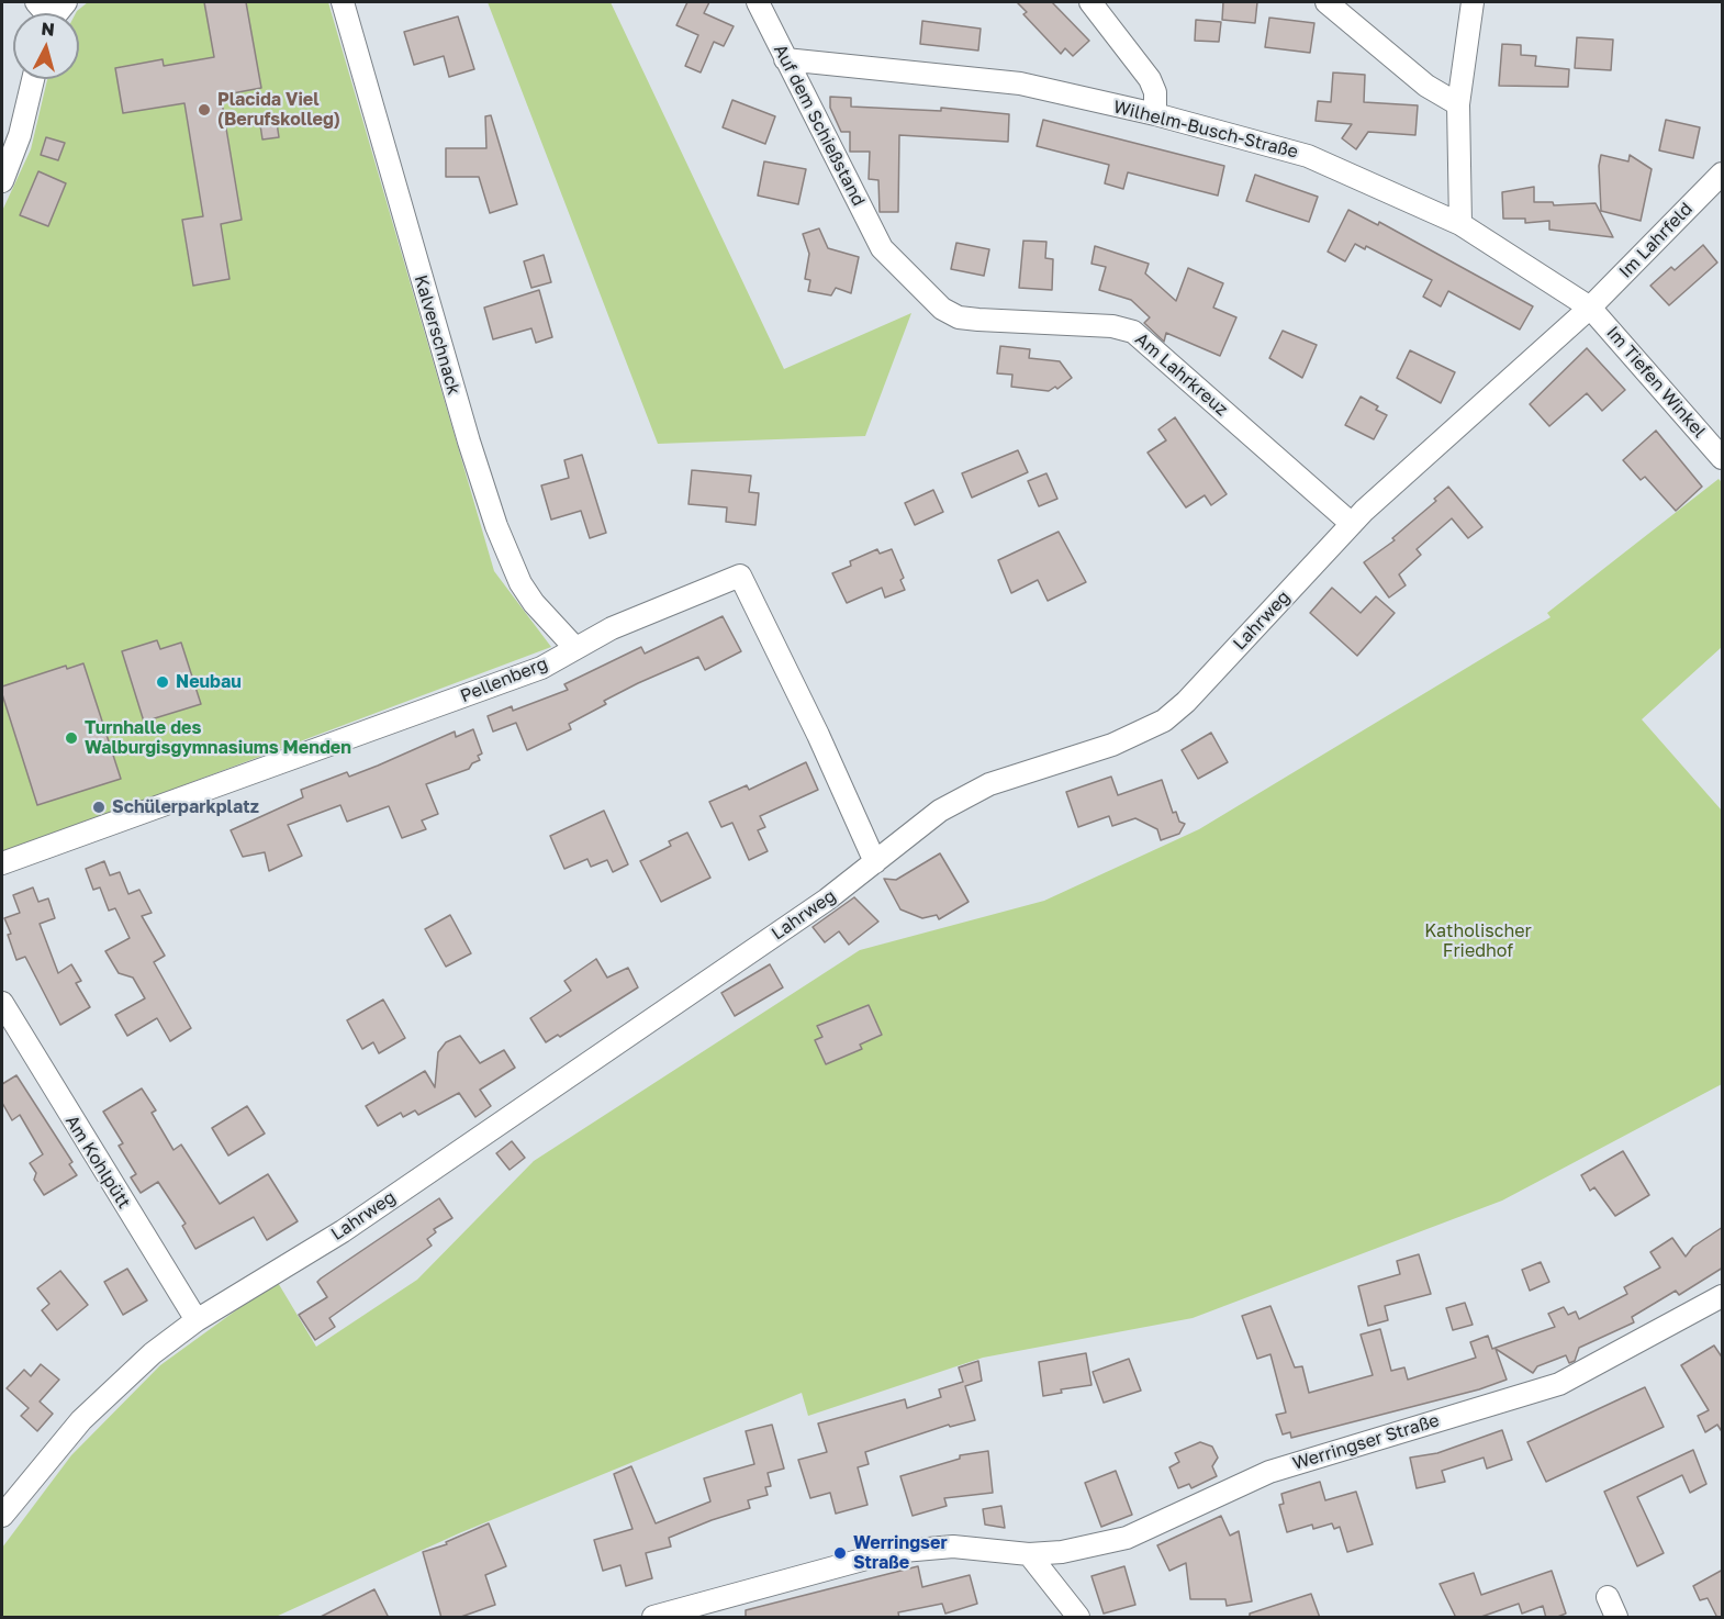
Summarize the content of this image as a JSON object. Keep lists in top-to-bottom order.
{
  "streets": {
    "street": [
      "Auf dem Schießstand",
      "Wilhelm-Busch-Straße",
      "Im Lahrfeld",
      "Kalverschnack",
      "Am Lahrkreuz",
      "Im Tiefen Winkel",
      "Lahrweg",
      "Pellenberg",
      "Am Kohlpütt",
      "Werringser Straße"
    ]
  },
  "crossings": [
    ["Auf dem Schießstand", "Wilhelm-Busch-Straße"],
    ["Auf dem Schießstand", "Am Lahrkreuz"],
    ["Wilhelm-Busch-Straße", "Im Lahrfeld"],
    ["Wilhelm-Busch-Straße", "Im Tiefen Winkel"],
    ["Wilhelm-Busch-Straße", "Lahrweg"],
    ["Im Lahrfeld", "Im Tiefen Winkel"],
    ["Im Lahrfeld", "Lahrweg"],
    ["Kalverschnack", "Pellenberg"],
    ["Am Lahrkreuz", "Lahrweg"],
    ["Im Tiefen Winkel", "Lahrweg"],
    ["Lahrweg", "Pellenberg"],
    ["Lahrweg", "Am Kohlpütt"]
  ],
  "parks": ["Katholischer Friedhof"],
  "places": [
    "Placida Viel (Berufskolleg)",
    "Neubau",
    "Turnhalle des Walburgisgymnasiums Menden",
    "Schülerparkplatz",
    "Werringser Straße"
  ],
  "north": "top"
}
